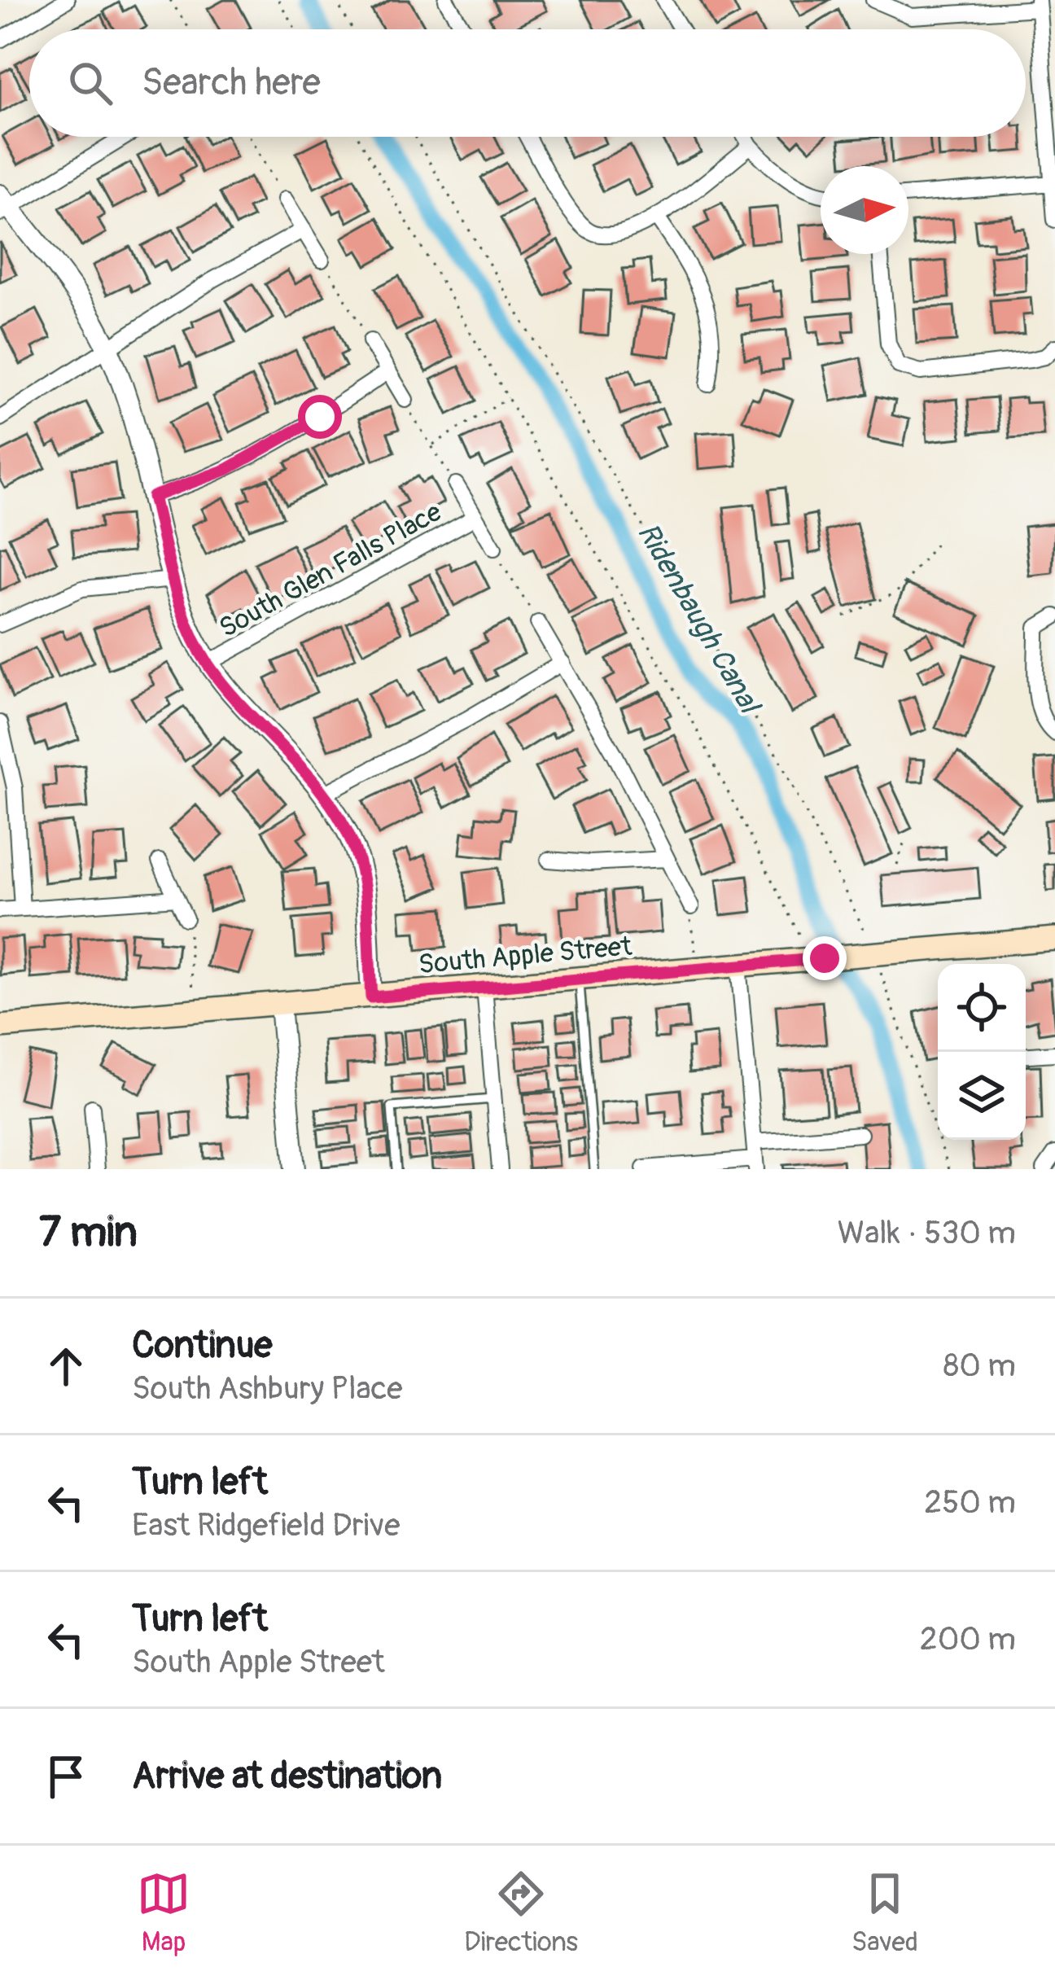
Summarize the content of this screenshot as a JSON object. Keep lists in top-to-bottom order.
{
  "streets": {
    "main road": ["South Apple Street"],
    "street": ["South Glen Falls Place"]
  },
  "water": ["Ridenbaugh Canal"],
  "north": "right",
  "page": {
    "search": "Search here",
    "heading": ["7 min", "Walk · 530 m"],
    "list": [
      ["Continue", "South Ashbury Place", "80 m"],
      ["Turn left", "East Ridgefield Drive", "250 m"],
      ["Turn left", "South Apple Street", "200 m"],
      "Arrive at destination"
    ],
    "nav": ["Map", "Directions", "Saved"]
  }
}
